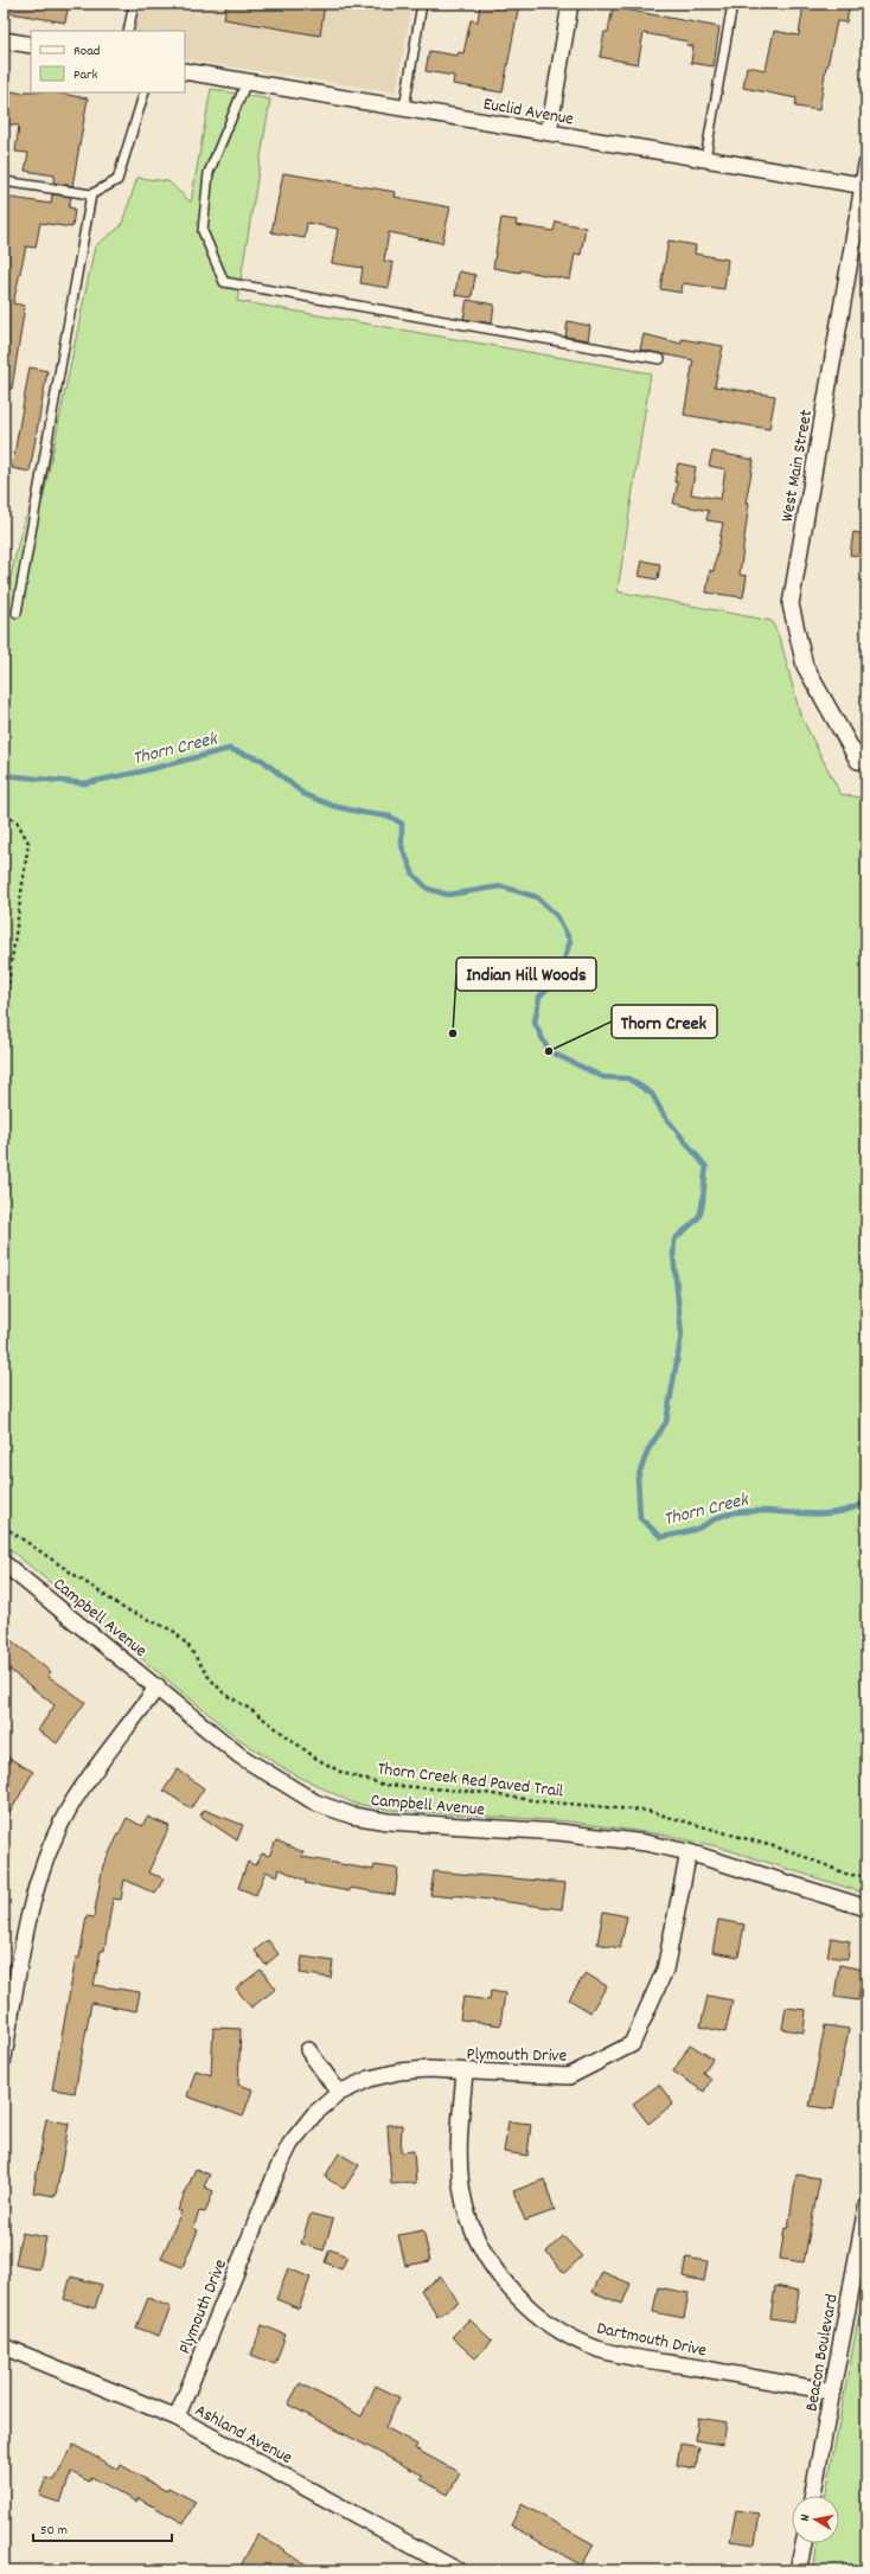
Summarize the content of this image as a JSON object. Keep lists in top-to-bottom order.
{
  "streets": {
    "street": [
      "Euclid Avenue",
      "West Main Street",
      "Campbell Avenue",
      "Plymouth Drive",
      "Dartmouth Drive",
      "Beacon Boulevard",
      "Ashland Avenue"
    ],
    "path": ["Thorn Creek Red Paved Trail"]
  },
  "crossings": [
    ["Euclid Avenue", "West Main Street"],
    ["Campbell Avenue", "Plymouth Drive"],
    ["Plymouth Drive", "Dartmouth Drive"],
    ["Plymouth Drive", "Ashland Avenue"],
    ["Dartmouth Drive", "Beacon Boulevard"]
  ],
  "water": ["Thorn Creek"],
  "places": ["Indian Hill Woods", "Thorn Creek"],
  "legend": ["Road", "Park"],
  "scale_bar": "50 m",
  "north": "left"
}
